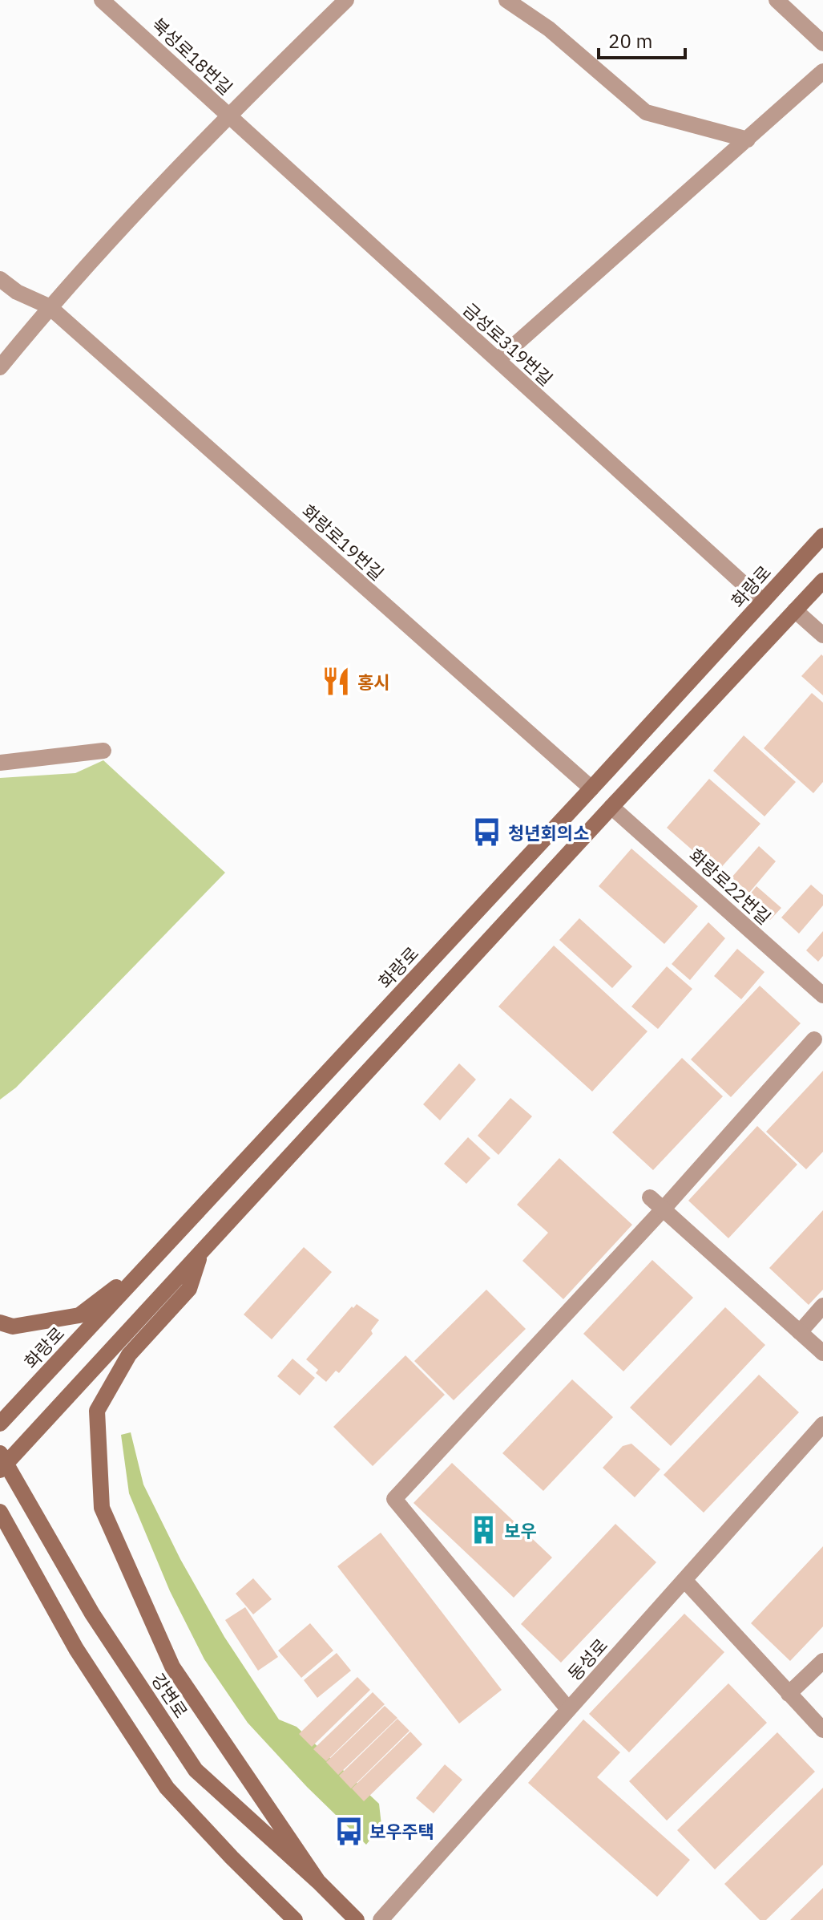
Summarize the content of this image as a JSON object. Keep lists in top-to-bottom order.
{
  "streets": {
    "street": [
      "북성로18번길",
      "금성로319번길",
      "화랑로19번길",
      "화랑로",
      "화랑로22번길",
      "동성로",
      "강변로"
    ]
  },
  "crossings": [
    ["북성로18번길", "금성로319번길"],
    ["금성로319번길", "화랑로"],
    ["화랑로19번길", "화랑로"],
    ["화랑로19번길", "화랑로22번길"]
  ],
  "places": {
    "restaurant": ["홍시"],
    "bus stop": ["청년회의소", "보우주택"],
    "building": ["보우"]
  },
  "scale_bar": "20 m"
}
